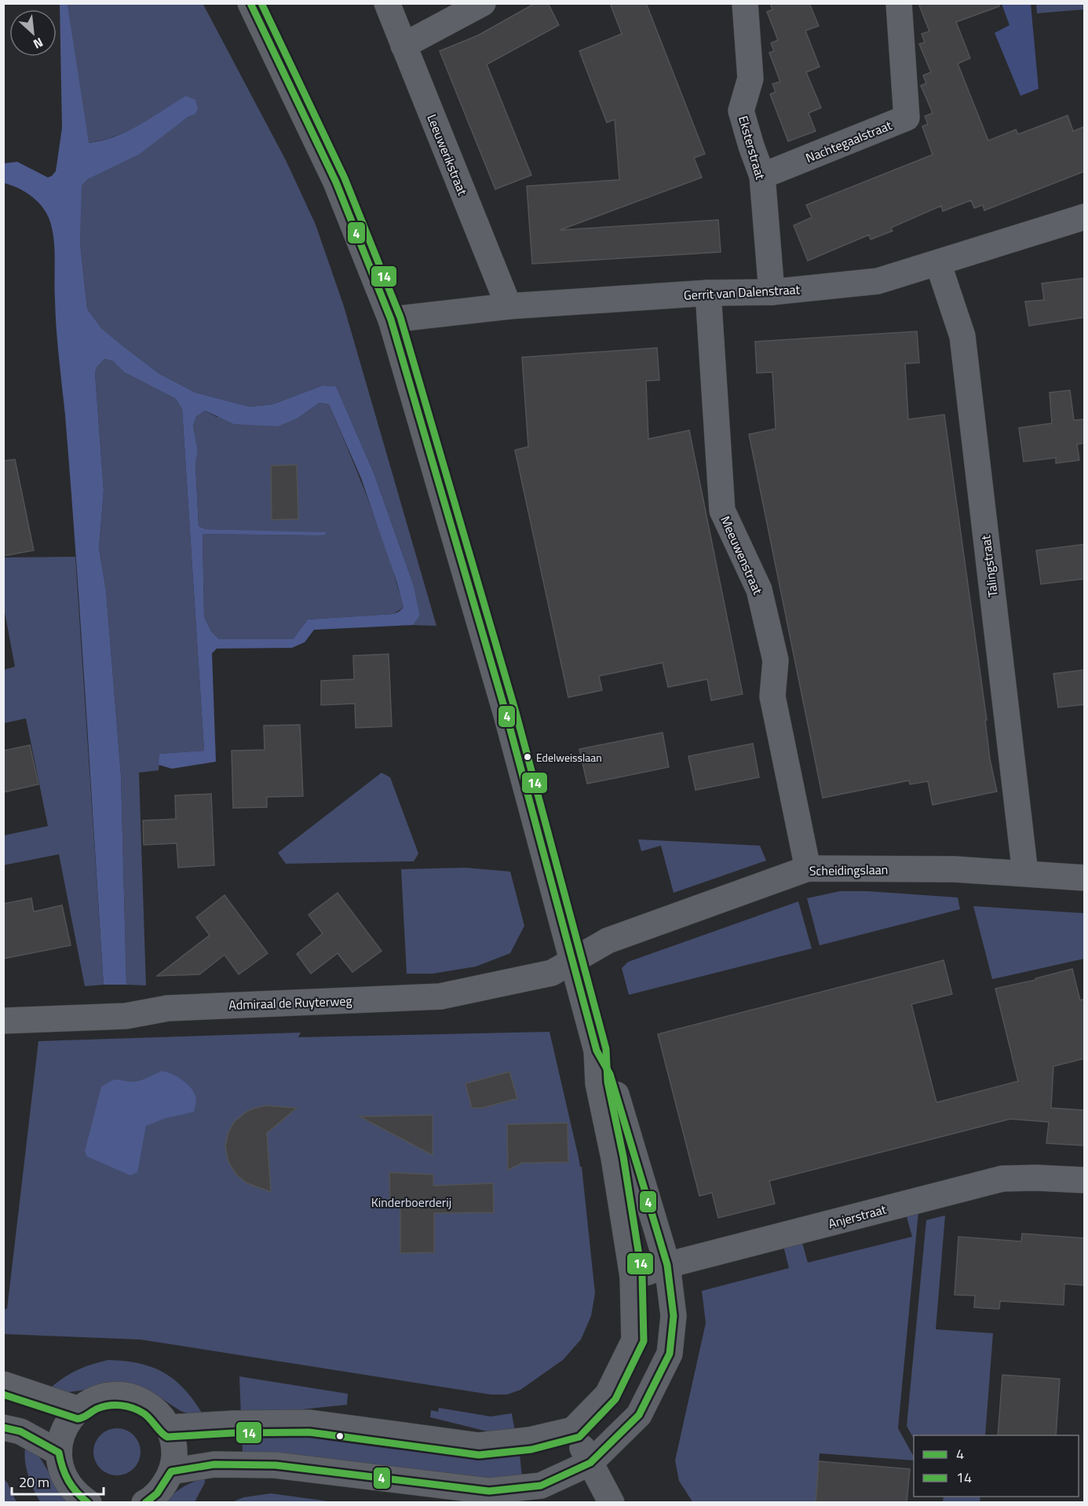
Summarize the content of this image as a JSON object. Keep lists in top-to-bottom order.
{
  "streets": {
    "street": [
      "Nachtegaalstraat",
      "Eksterstraat",
      "Leeuwerikstraat",
      "Gerrit van Dalenstraat",
      "Meeuwenstraat",
      "Talingstraat",
      "Scheidingslaan",
      "Admiraal de Ruyterweg",
      "Anjerstraat"
    ]
  },
  "crossings": [
    ["Nachtegaalstraat", "Eksterstraat"],
    ["Eksterstraat", "Gerrit van Dalenstraat"],
    ["Leeuwerikstraat", "Gerrit van Dalenstraat"],
    ["Gerrit van Dalenstraat", "Meeuwenstraat"],
    ["Gerrit van Dalenstraat", "Talingstraat"],
    ["Meeuwenstraat", "Scheidingslaan"],
    ["Talingstraat", "Scheidingslaan"],
    ["Scheidingslaan", "Admiraal de Ruyterweg"]
  ],
  "parks": ["Kinderboerderij"],
  "places": ["Edelweisslaan"],
  "lines": ["transit line 4", "transit line 14"],
  "legend": ["4", "14"],
  "scale_bar": "20 m",
  "north": "bottom right"
}
